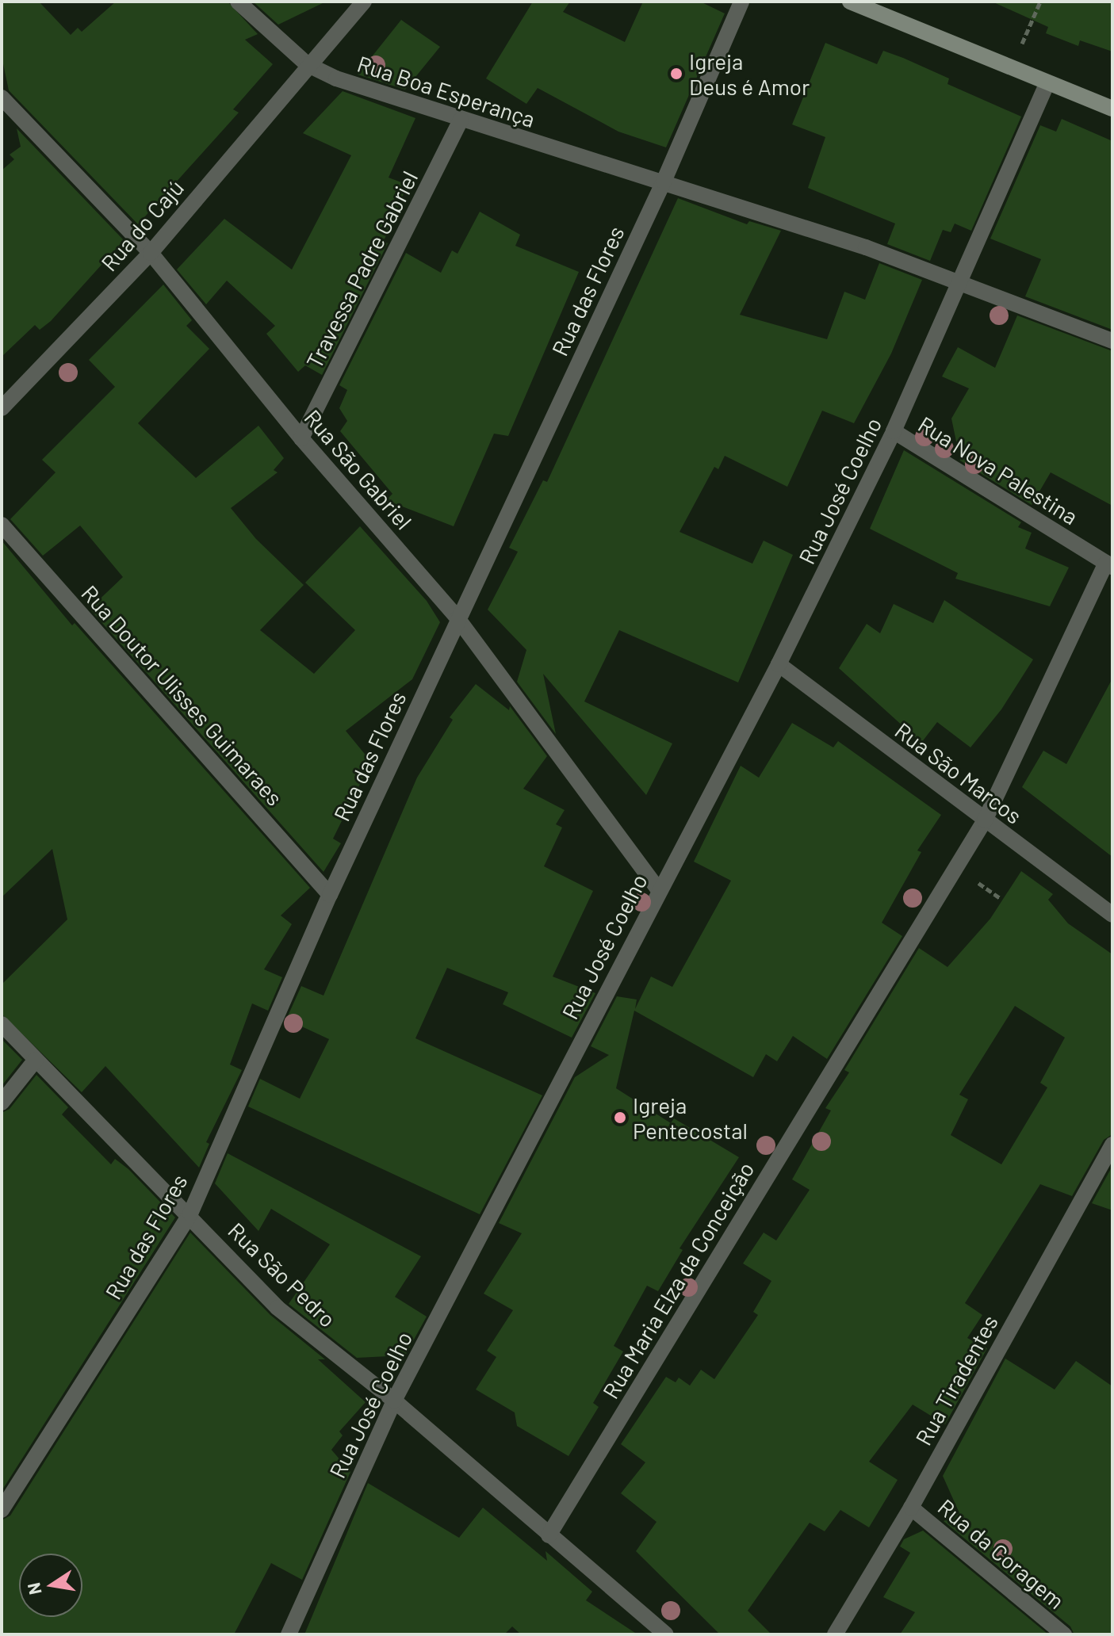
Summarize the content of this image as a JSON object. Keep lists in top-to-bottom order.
{
  "streets": {
    "street": [
      "Rua Boa Esperança",
      "Rua do Cajú",
      "Travessa Padre Gabriel",
      "Rua das Flores",
      "Rua São Gabriel",
      "Rua Nova Palestina",
      "Rua José Coelho",
      "Rua Doutor Ulisses Guimaraes",
      "Rua São Marcos",
      "Rua São Pedro",
      "Rua Maria Elza da Conceição",
      "Rua Tiradentes",
      "Rua da Coragem"
    ]
  },
  "crossings": [
    ["Rua Boa Esperança", "Rua do Cajú"],
    ["Rua Boa Esperança", "Travessa Padre Gabriel"],
    ["Rua Boa Esperança", "Rua das Flores"],
    ["Rua do Cajú", "Rua São Gabriel"],
    ["Travessa Padre Gabriel", "Rua São Gabriel"],
    ["Rua das Flores", "Rua São Gabriel"],
    ["Rua das Flores", "Rua Doutor Ulisses Guimaraes"],
    ["Rua das Flores", "Rua São Pedro"],
    ["Rua São Gabriel", "Rua José Coelho"],
    ["Rua Nova Palestina", "Rua José Coelho"],
    ["Rua Nova Palestina", "Rua Maria Elza da Conceição"],
    ["Rua José Coelho", "Rua São Marcos"],
    ["Rua José Coelho", "Rua São Pedro"],
    ["Rua São Marcos", "Rua Maria Elza da Conceição"],
    ["Rua São Pedro", "Rua Maria Elza da Conceição"],
    ["Rua Tiradentes", "Rua da Coragem"]
  ],
  "places": ["Igreja Deus é Amor", "Igreja Pentecostal"],
  "north": "left"
}
